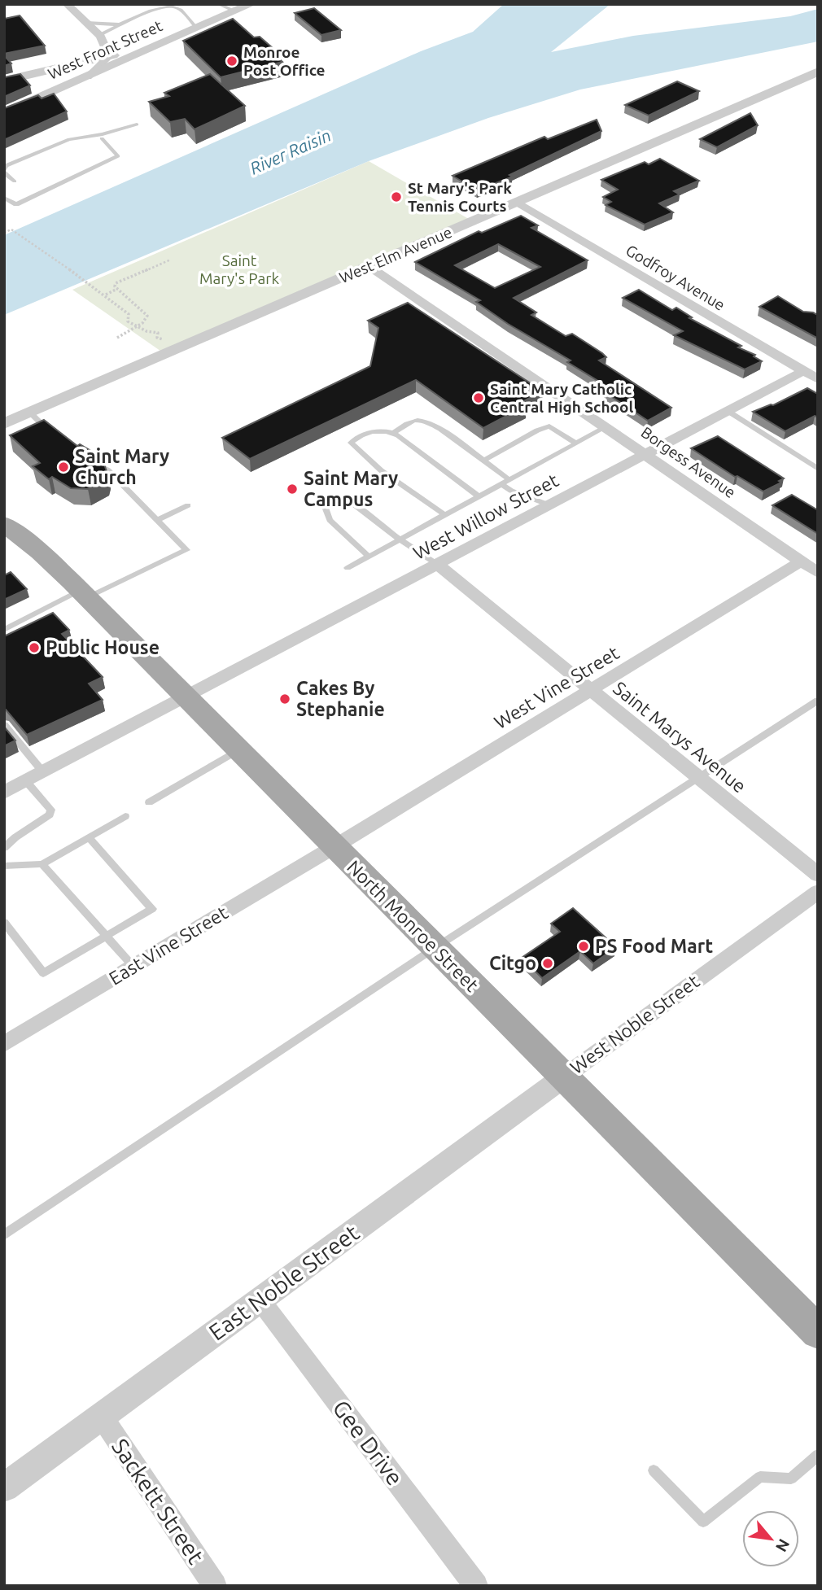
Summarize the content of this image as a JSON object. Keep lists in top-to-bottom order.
{
  "streets": {
    "main road": ["North Monroe Street"],
    "street": [
      "West Front Street",
      "West Elm Avenue",
      "Godfroy Avenue",
      "Borgess Avenue",
      "West Willow Street",
      "West Vine Street",
      "Saint Marys Avenue",
      "East Vine Street",
      "West Noble Street",
      "East Noble Street",
      "Gee Drive",
      "Sackett Street"
    ]
  },
  "crossings": [
    ["West Elm Avenue", "Godfroy Avenue"],
    ["West Elm Avenue", "Borgess Avenue"],
    ["Godfroy Avenue", "West Willow Street"],
    ["Borgess Avenue", "West Willow Street"],
    ["Borgess Avenue", "West Vine Street"],
    ["West Willow Street", "Saint Marys Avenue"],
    ["West Willow Street", "North Monroe Street"],
    ["West Vine Street", "Saint Marys Avenue"],
    ["West Vine Street", "North Monroe Street"],
    ["West Vine Street", "East Vine Street"],
    ["North Monroe Street", "East Vine Street"],
    ["North Monroe Street", "West Noble Street"],
    ["North Monroe Street", "East Noble Street"],
    ["West Noble Street", "East Noble Street"],
    ["East Noble Street", "Gee Drive"],
    ["East Noble Street", "Sackett Street"]
  ],
  "water": ["River Raisin"],
  "parks": ["Saint Mary's Park"],
  "places": [
    "Monroe Post Office",
    "St Mary's Park Tennis Courts",
    "Saint Mary Catholic Central High School",
    "Saint Mary Church",
    "Saint Mary Campus",
    "Public House",
    "Cakes By Stephanie",
    "PS Food Mart",
    "Citgo"
  ],
  "north": "bottom right"
}
